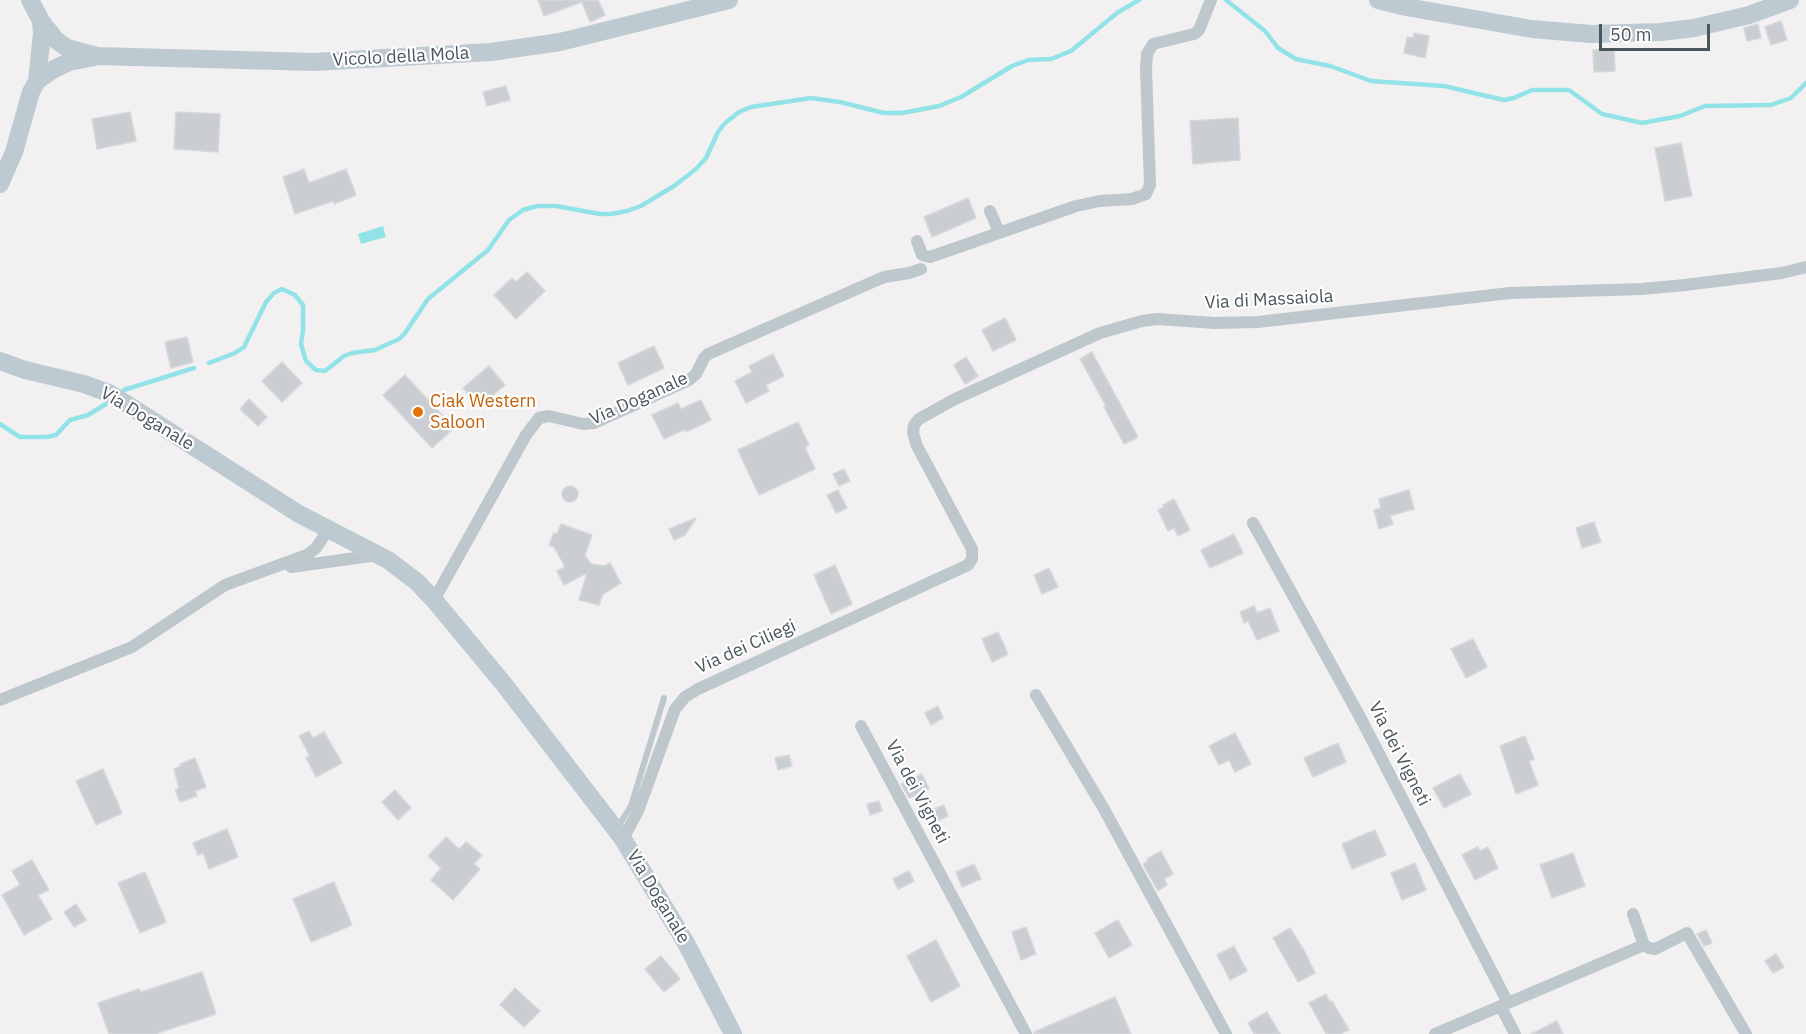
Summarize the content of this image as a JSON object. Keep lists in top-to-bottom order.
{
  "streets": {
    "main road": ["Vicolo della Mola", "Via Doganale"],
    "street": ["Via di Massaiola", "Via dei Ciliegi", "Via dei Vigneti"]
  },
  "crossings": [
    ["Via di Massaiola", "Via dei Ciliegi"],
    ["Via Doganale", "Via dei Ciliegi"]
  ],
  "places": ["Ciak Western Saloon"],
  "scale_bar": "50 m"
}
